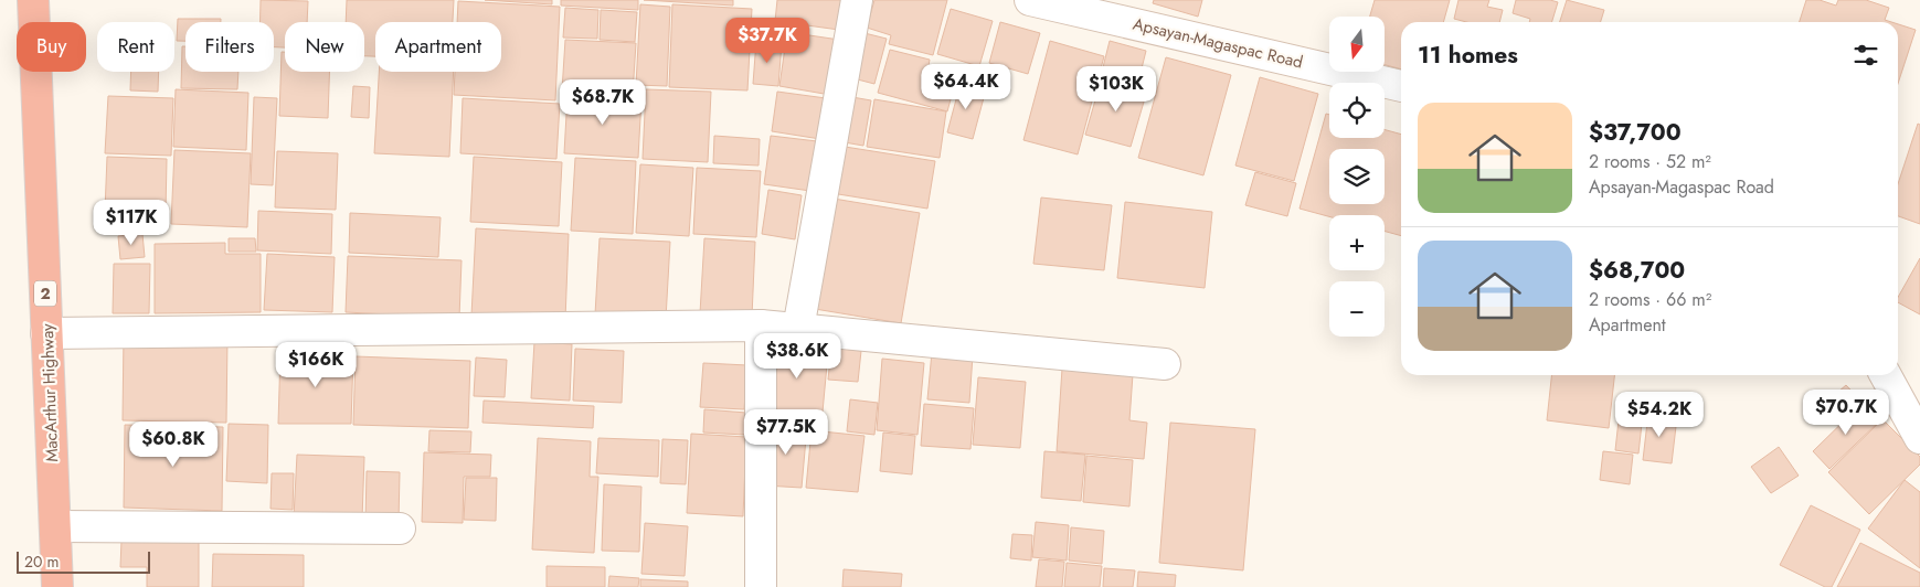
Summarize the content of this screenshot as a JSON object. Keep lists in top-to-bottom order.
{
  "streets": {
    "highway": ["2", "MacArthur Highway"],
    "street": ["Apsayan-Magaspac Road"]
  },
  "scale_bar": "20 m",
  "north": "bottom",
  "page": {
    "map_buttons": ["+", "−"],
    "price": [
      "$37.7K",
      "$64.4K",
      "$103K",
      "$68.7K",
      "$117K",
      "$38.6K",
      "$166K",
      "$70.7K",
      "$54.2K",
      "$77.5K",
      "$60.8K"
    ],
    "chip": [
      "Buy",
      "Rent",
      "Filters",
      "New",
      "Apartment"
    ],
    "heading": "11 homes",
    "list": [
      {
        "name": "$37,700",
        "note": "2 rooms · 52 m² · Apsayan-Magaspac Road"
      },
      {
        "name": "$68,700",
        "note": "2 rooms · 66 m² · Apartment"
      }
    ],
    "scale": "20 m"
  }
}
